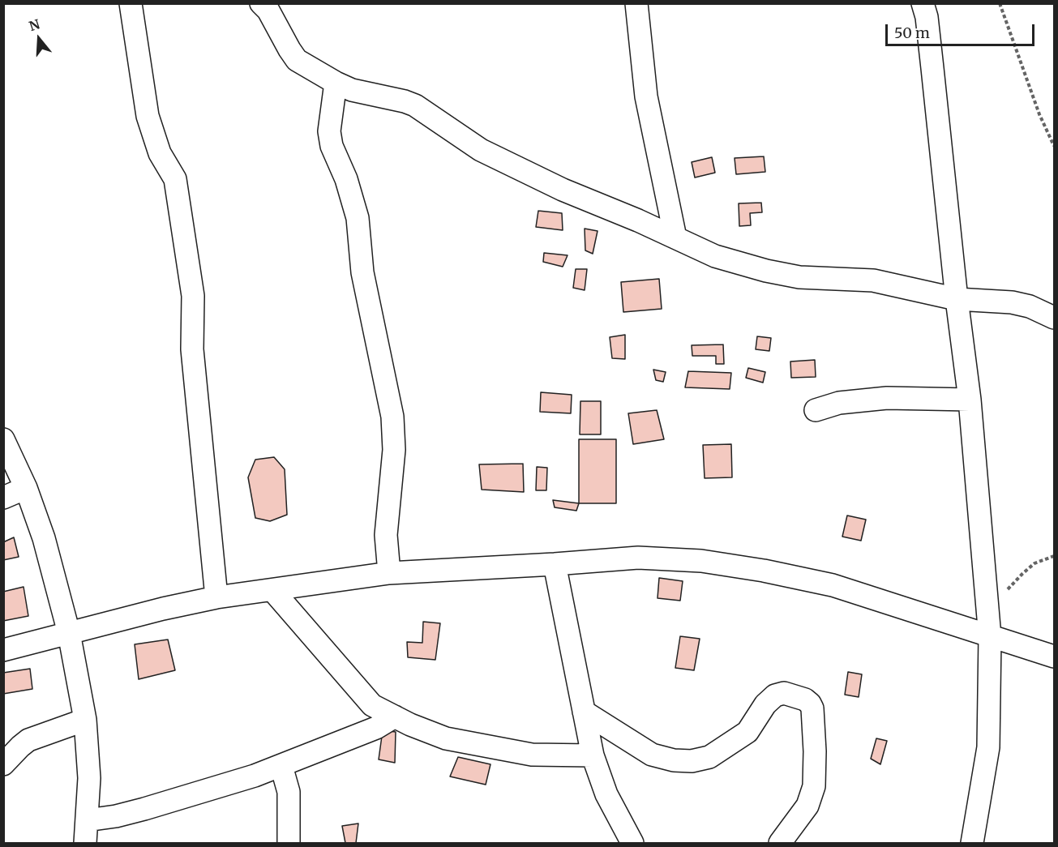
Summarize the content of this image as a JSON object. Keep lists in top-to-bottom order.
{
  "scale_bar": "50 m",
  "north": "top"
}
